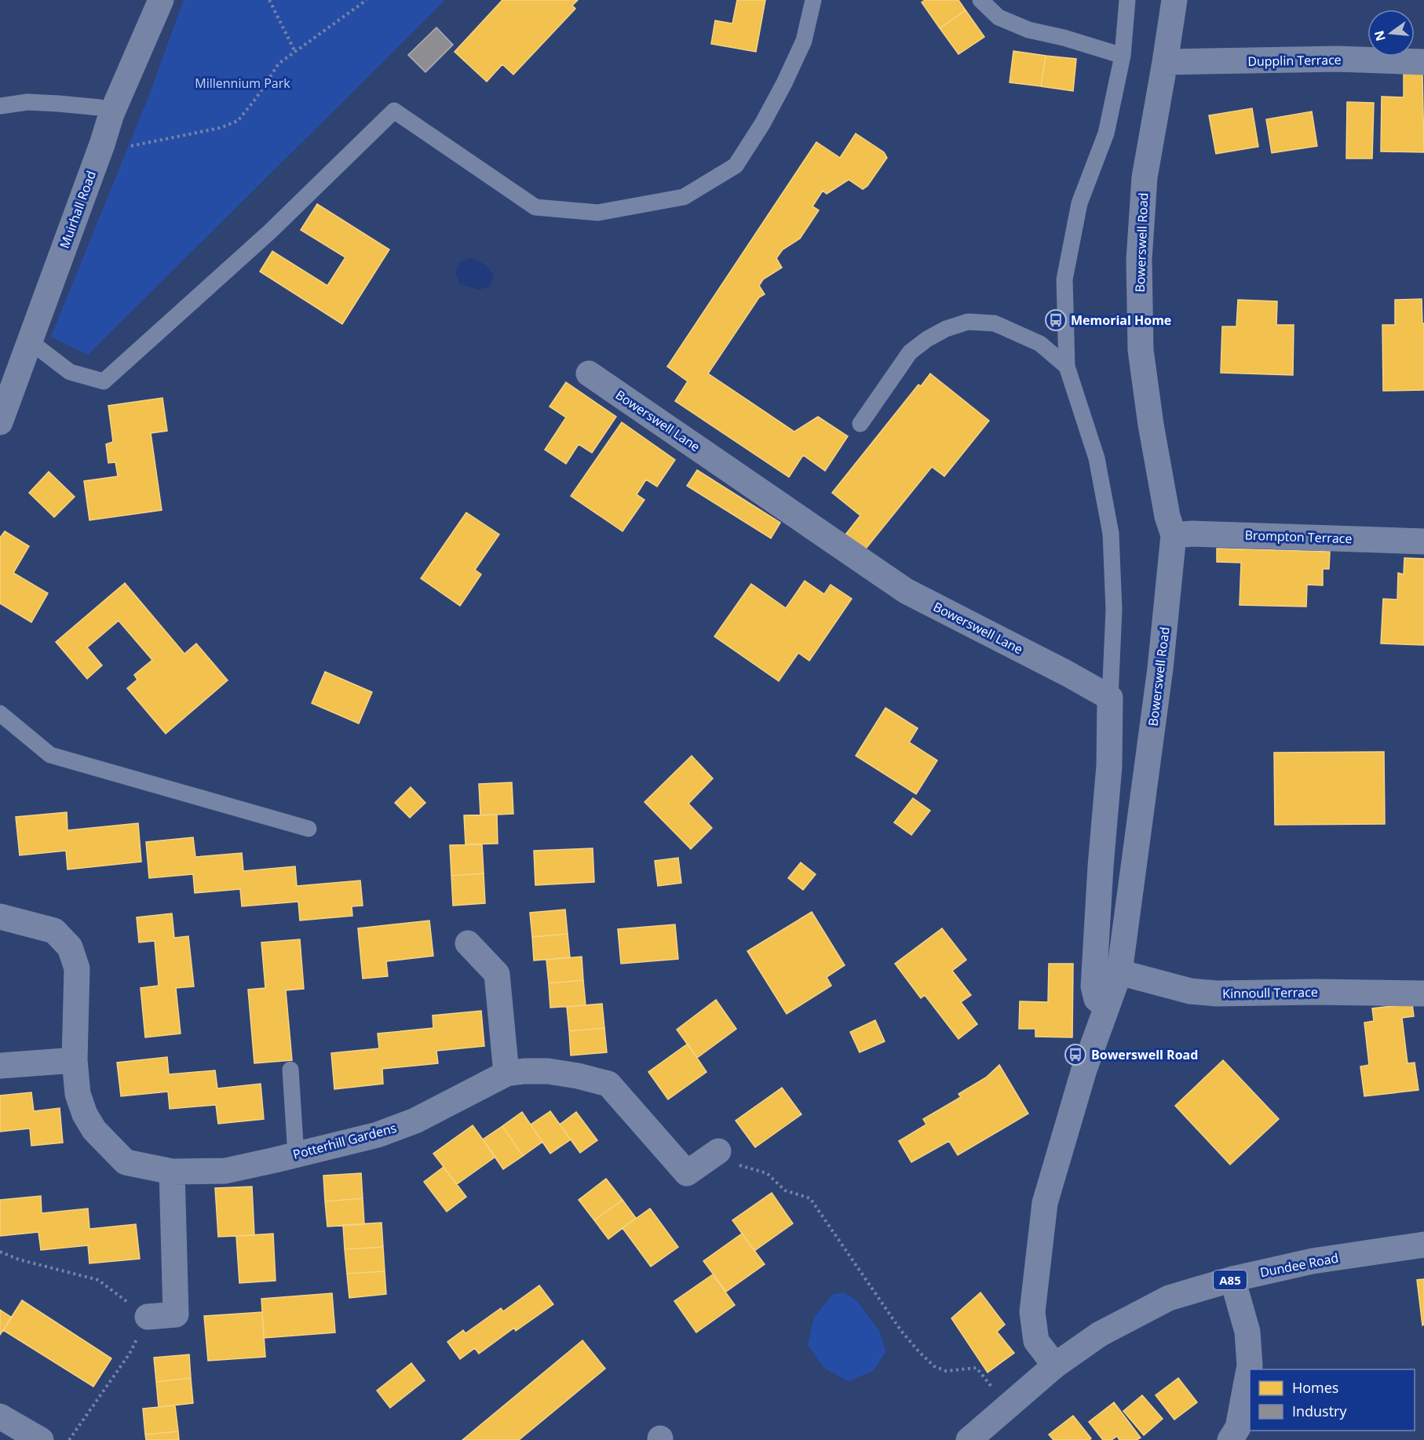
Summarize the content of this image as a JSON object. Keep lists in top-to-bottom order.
{
  "streets": {
    "main road": ["Dundee Road", "A85"],
    "street": [
      "Dupplin Terrace",
      "Muirhall Road",
      "Bowerswell Road",
      "Bowerswell Lane",
      "Brompton Terrace",
      "Kinnoull Terrace",
      "Potterhill Gardens"
    ]
  },
  "crossings": [
    ["Dupplin Terrace", "Bowerswell Road"],
    ["Bowerswell Road", "Brompton Terrace"],
    ["Bowerswell Road", "Kinnoull Terrace"],
    ["Bowerswell Road", "Dundee Road"],
    ["Bowerswell Road", "A85"],
    ["Dundee Road", "A85"]
  ],
  "parks": ["Millennium Park"],
  "places": {
    "bus stop": ["Memorial Home", "Bowerswell Road"]
  },
  "legend": ["Homes", "Industry"],
  "north": "left"
}
